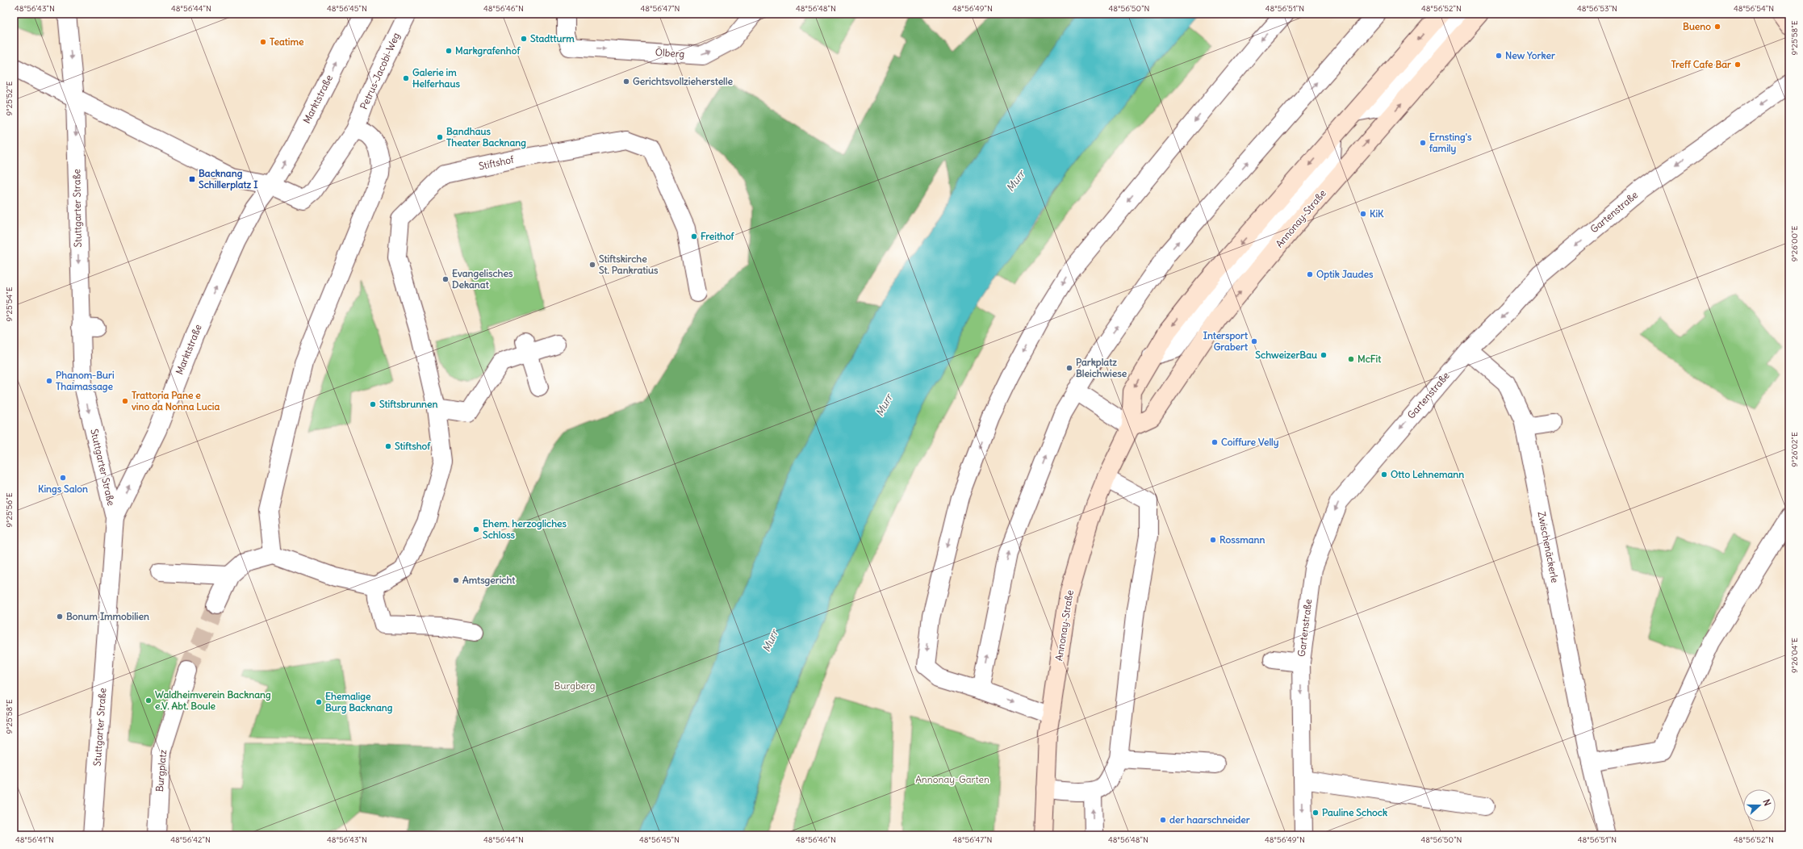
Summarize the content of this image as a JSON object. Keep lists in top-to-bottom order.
{
  "streets": {
    "street": [
      "Ölberg",
      "Petrus-Jacobi-Weg",
      "Marktstraße",
      "Stiftshof",
      "Stuttgarter Straße",
      "Gartenstraße",
      "Annonay-Straße",
      "Zwischenäckerle",
      "Burgplatz"
    ]
  },
  "crossings": [
    ["Marktstraße", "Stuttgarter Straße"],
    ["Gartenstraße", "Zwischenäckerle"]
  ],
  "one_way": ["Ölberg", "Stuttgarter Straße", "Gartenstraße"],
  "water": ["Murr"],
  "parks": ["Burgberg", "Annonay-Garten"],
  "places": {
    "other": [
      "Bueno",
      "Stadtturm",
      "Teatime",
      "Markgrafenhof",
      "New Yorker",
      "Treff Cafe Bar",
      "Galerie im Helferhaus",
      "Gerichtsvollzieherstelle",
      "Bandhaus Theater Backnang",
      "Ernsting's family",
      "KiK",
      "Freithof",
      "Stiftskirche St. Pankratius",
      "Optik Jaudes",
      "Evangelisches Dekanat",
      "Intersport Grabert",
      "SchweizerBau",
      "McFit",
      "Parkplatz Bleichwiese",
      "Phanom-Buri Thaimassage",
      "Trattoria Pane e vino da Nonna Lucia",
      "Stiftsbrunnen",
      "Coiffure Velly",
      "Stiftshof",
      "Otto Lehnemann",
      "Kings Salon",
      "Ehem. herzogliches Schloss",
      "Rossmann",
      "Amtsgericht",
      "Bonum Immobilien",
      "Waldheimverein Backnang e.V. Abt. Boule",
      "Ehemalige Burg Backnang",
      "Pauline Schock",
      "der haarschneider"
    ],
    "transit": ["Backnang Schillerplatz I"]
  },
  "north": "right",
  "coordinates": [
    "48°56'43\"N",
    "48°56'44\"N",
    "48°56'45\"N",
    "48°56'46\"N",
    "48°56'47\"N",
    "48°56'48\"N",
    "48°56'49\"N",
    "48°56'50\"N",
    "48°56'51\"N",
    "48°56'52\"N",
    "48°56'53\"N",
    "48°56'54\"N",
    "9°25'58\"E",
    "9°25'52\"E",
    "9°26'00\"E",
    "9°25'54\"E",
    "9°26'02\"E",
    "9°25'56\"E",
    "9°26'04\"E",
    "48°56'41\"N",
    "48°56'42\"N"
  ]
}
